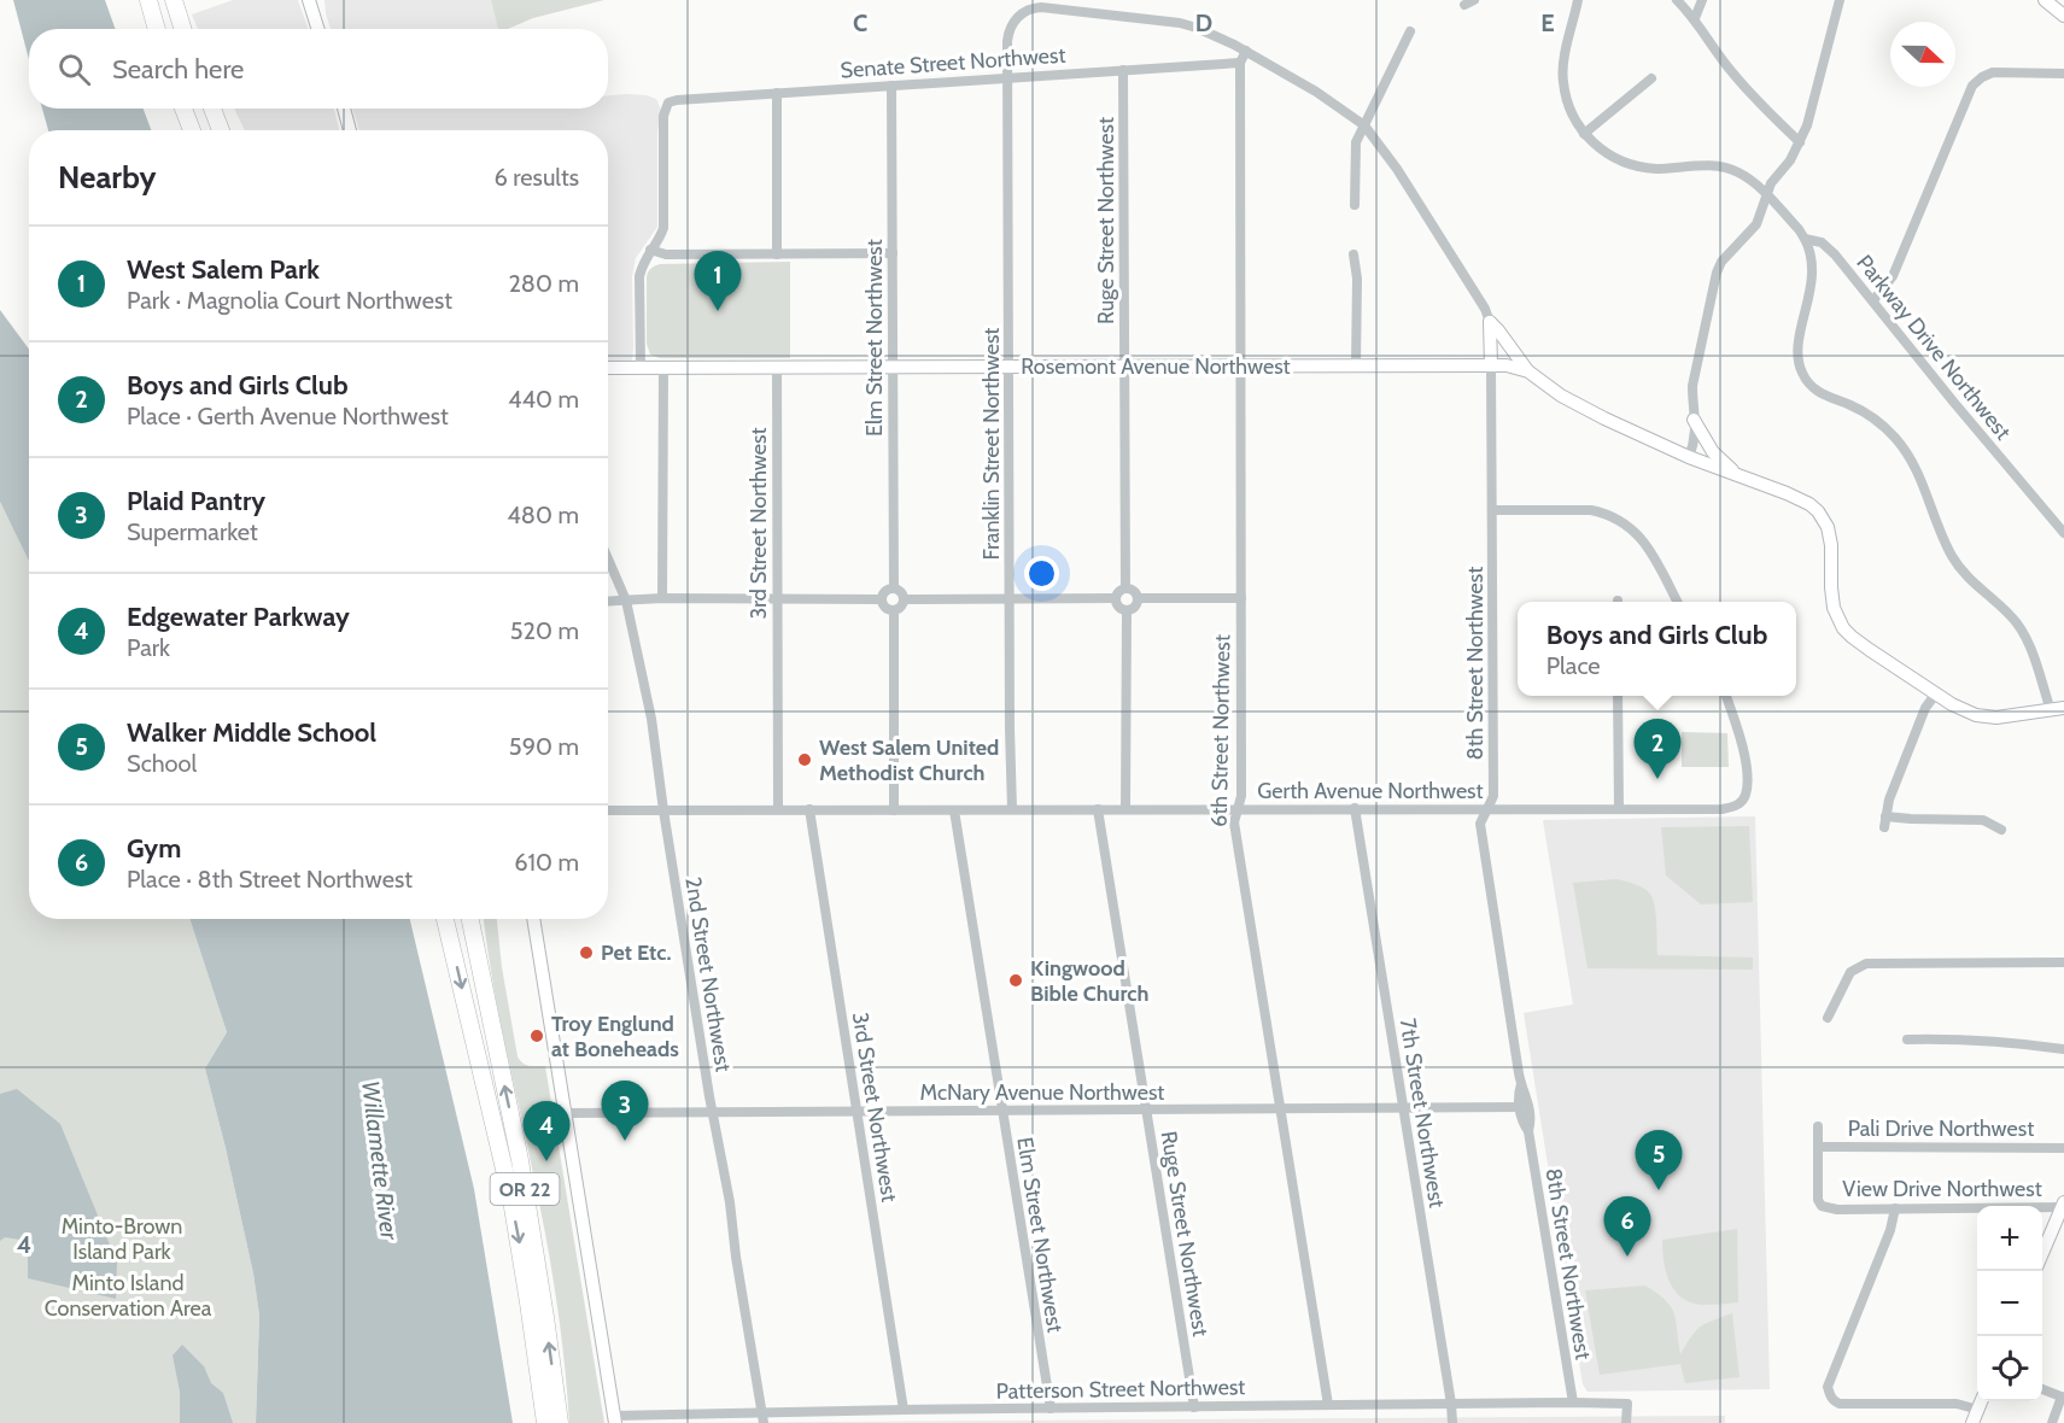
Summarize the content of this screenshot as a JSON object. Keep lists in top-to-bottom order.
{
  "streets": {
    "highway": ["OR 22"],
    "street": [
      "Senate Street Northwest",
      "Ruge Street Northwest",
      "Elm Street Northwest",
      "Parkway Drive Northwest",
      "Rosemont Avenue Northwest",
      "Franklin Street Northwest",
      "3rd Street Northwest",
      "8th Street Northwest",
      "6th Street Northwest",
      "Gerth Avenue Northwest",
      "2nd Street Northwest",
      "McNary Avenue Northwest",
      "7th Street Northwest",
      "Pali Drive Northwest",
      "View Drive Northwest",
      "Patterson Street Northwest"
    ]
  },
  "crossings": [
    ["Senate Street Northwest", "Ruge Street Northwest"],
    ["Senate Street Northwest", "Elm Street Northwest"],
    ["Senate Street Northwest", "Franklin Street Northwest"],
    ["Senate Street Northwest", "6th Street Northwest"],
    ["Ruge Street Northwest", "Rosemont Avenue Northwest"],
    ["Ruge Street Northwest", "Gerth Avenue Northwest"],
    ["Ruge Street Northwest", "McNary Avenue Northwest"],
    ["Ruge Street Northwest", "Patterson Street Northwest"],
    ["Elm Street Northwest", "Rosemont Avenue Northwest"],
    ["Elm Street Northwest", "Gerth Avenue Northwest"],
    ["Elm Street Northwest", "McNary Avenue Northwest"],
    ["Elm Street Northwest", "Patterson Street Northwest"],
    ["Rosemont Avenue Northwest", "Franklin Street Northwest"],
    ["Rosemont Avenue Northwest", "3rd Street Northwest"],
    ["Rosemont Avenue Northwest", "8th Street Northwest"],
    ["Rosemont Avenue Northwest", "6th Street Northwest"],
    ["Franklin Street Northwest", "6th Street Northwest"],
    ["Franklin Street Northwest", "Gerth Avenue Northwest"],
    ["3rd Street Northwest", "Gerth Avenue Northwest"],
    ["3rd Street Northwest", "McNary Avenue Northwest"],
    ["3rd Street Northwest", "Patterson Street Northwest"],
    ["8th Street Northwest", "Gerth Avenue Northwest"],
    ["8th Street Northwest", "McNary Avenue Northwest"],
    ["8th Street Northwest", "Patterson Street Northwest"],
    ["6th Street Northwest", "Gerth Avenue Northwest"],
    ["6th Street Northwest", "McNary Avenue Northwest"],
    ["6th Street Northwest", "Patterson Street Northwest"],
    ["Gerth Avenue Northwest", "2nd Street Northwest"],
    ["Gerth Avenue Northwest", "7th Street Northwest"],
    ["2nd Street Northwest", "McNary Avenue Northwest"],
    ["2nd Street Northwest", "Patterson Street Northwest"],
    ["McNary Avenue Northwest", "7th Street Northwest"],
    ["7th Street Northwest", "Patterson Street Northwest"],
    ["Pali Drive Northwest", "View Drive Northwest"]
  ],
  "water": ["Willamette River"],
  "parks": ["Minto-Brown Island Park", "Minto Island Conservation Area"],
  "places": [
    "West Salem United Methodist Church",
    "Pet Etc.",
    "Kingwood Bible Church",
    "Troy Englund at Boneheads"
  ],
  "north": "right",
  "page": {
    "search": "Search here",
    "heading": ["Nearby", "6 results"],
    "list": [
      {
        "mark": "1",
        "name": "West Salem Park",
        "note": "Park · Magnolia Court Northwest",
        "value": "280 m"
      },
      {
        "mark": "2",
        "name": "Boys and Girls Club",
        "note": "Place · Gerth Avenue Northwest",
        "value": "440 m"
      },
      {
        "mark": "3",
        "name": "Plaid Pantry",
        "note": "Supermarket",
        "value": "480 m"
      },
      {
        "mark": "4",
        "name": "Edgewater Parkway",
        "note": "Park",
        "value": "520 m"
      },
      {
        "mark": "5",
        "name": "Walker Middle School",
        "note": "School",
        "value": "590 m"
      },
      {
        "mark": "6",
        "name": "Gym",
        "note": "Place · 8th Street Northwest",
        "value": "610 m"
      }
    ],
    "pins": [
      "1",
      "2",
      "3",
      "4",
      "5",
      "6"
    ],
    "popup": ["Boys and Girls Club", "Place"],
    "map_buttons": ["+", "−"]
  },
  "grid": {
    "columns": ["C", "D", "E"],
    "rows": ["4"]
  }
}
